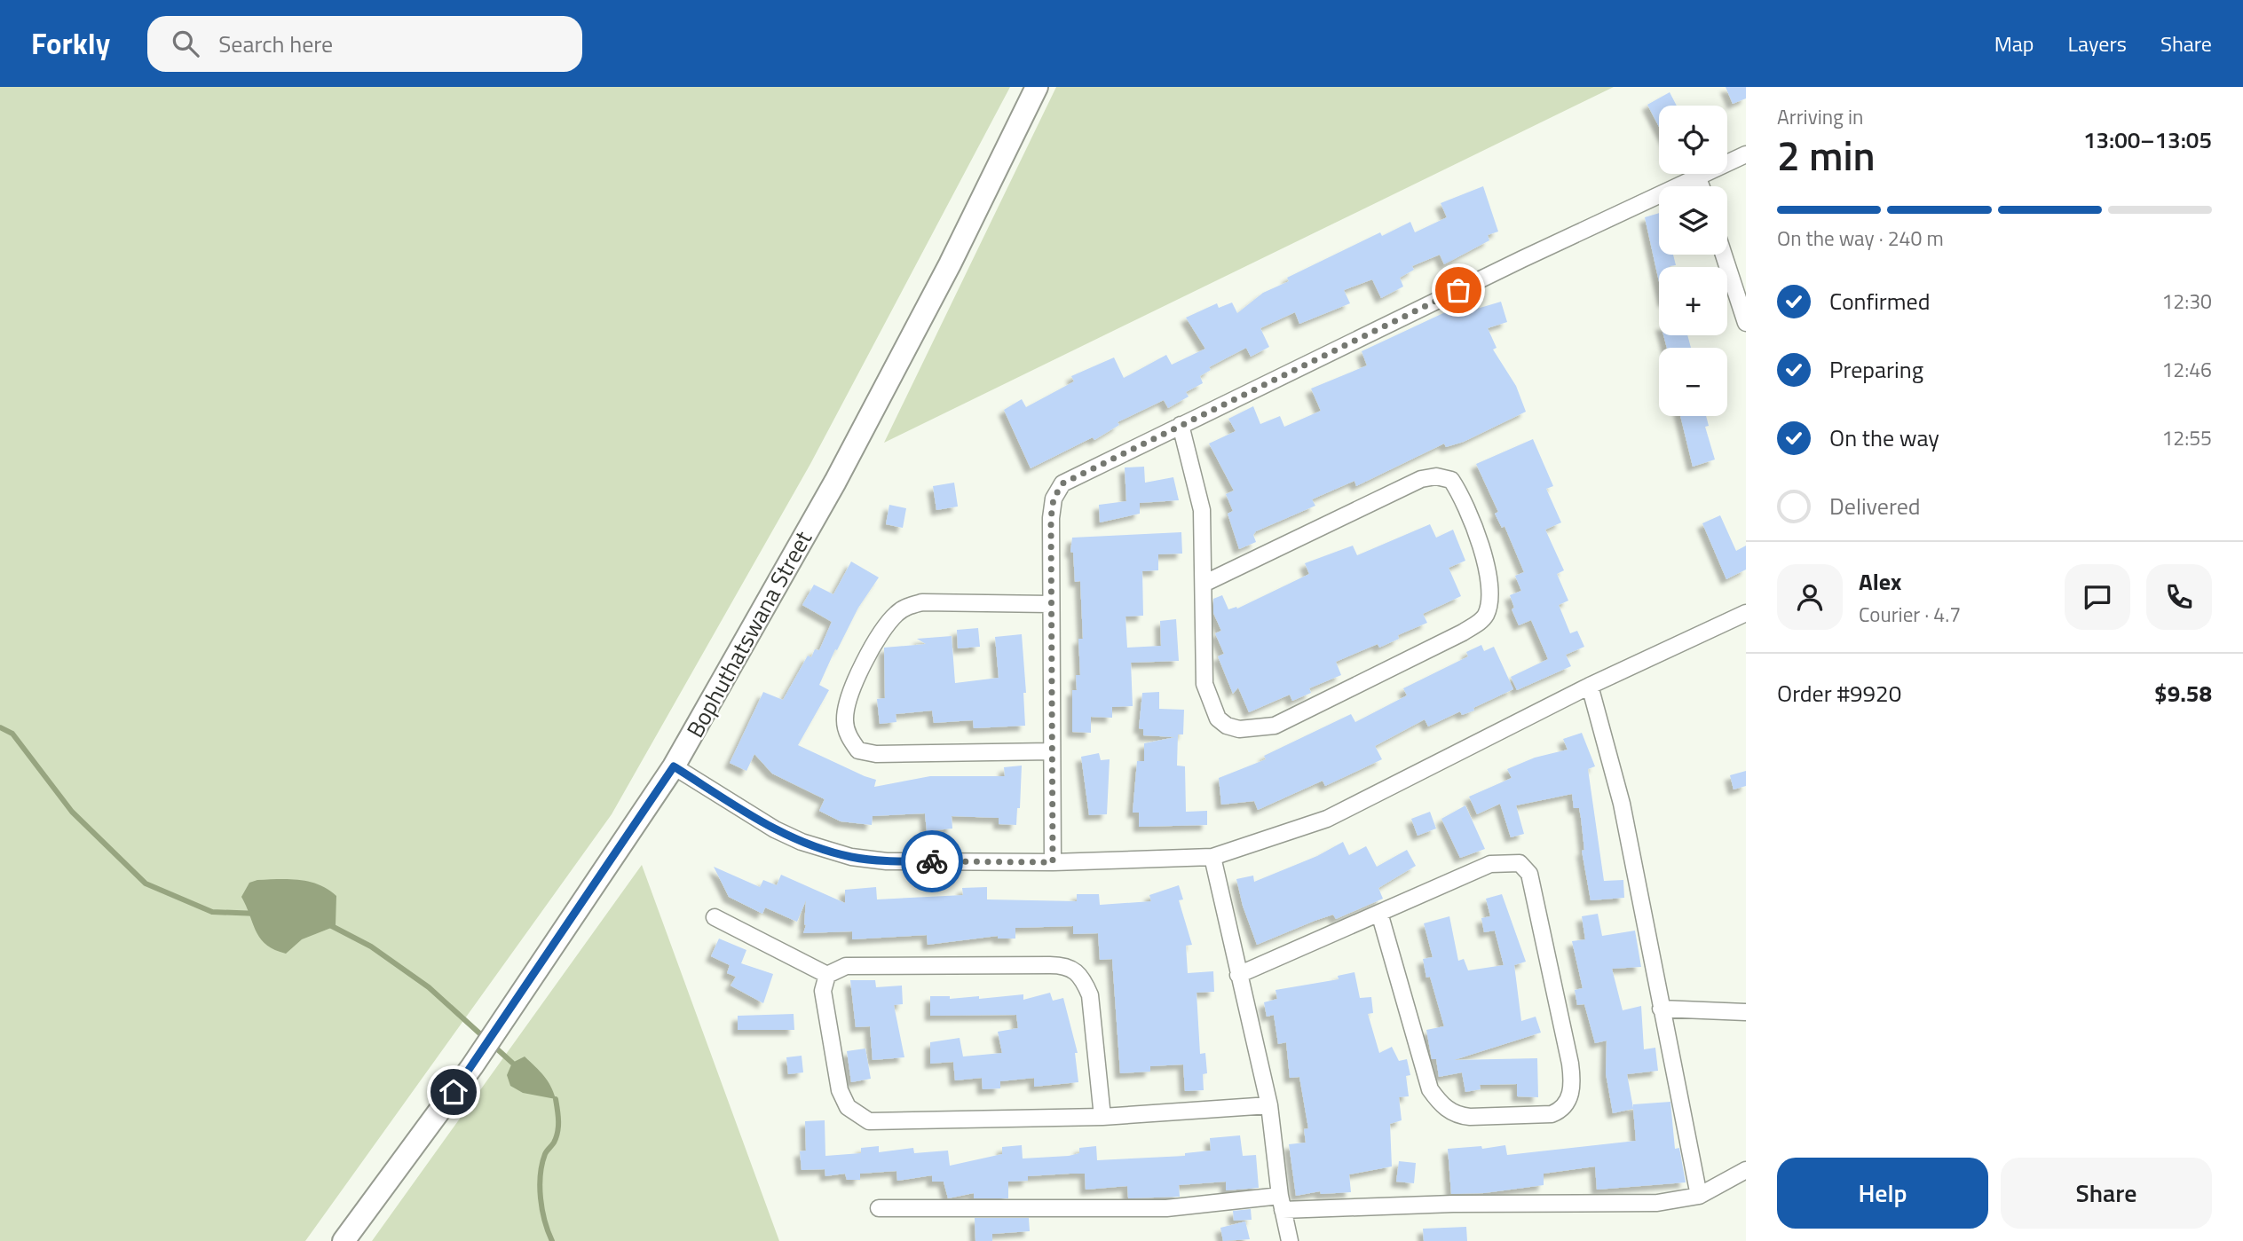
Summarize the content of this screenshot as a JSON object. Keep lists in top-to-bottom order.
{
  "streets": {
    "street": ["Bophuthatswana Street"]
  },
  "page": {
    "header": "Forkly",
    "search": "Search here",
    "nav": ["Map", "Layers", "Share"],
    "heading": ["2 min", "Arriving in", "13:00–13:05"],
    "panel": [
      "Alex",
      "Courier · 4.7",
      "Order #9920",
      "$9.58"
    ],
    "map_buttons": ["+", "−"],
    "bar": "On the way · 240 m",
    "list": [
      ["Confirmed", "12:30"],
      ["Preparing", "12:46"],
      ["On the way", "12:55"],
      "Delivered"
    ],
    "buttons": ["Help", "Share"]
  }
}
